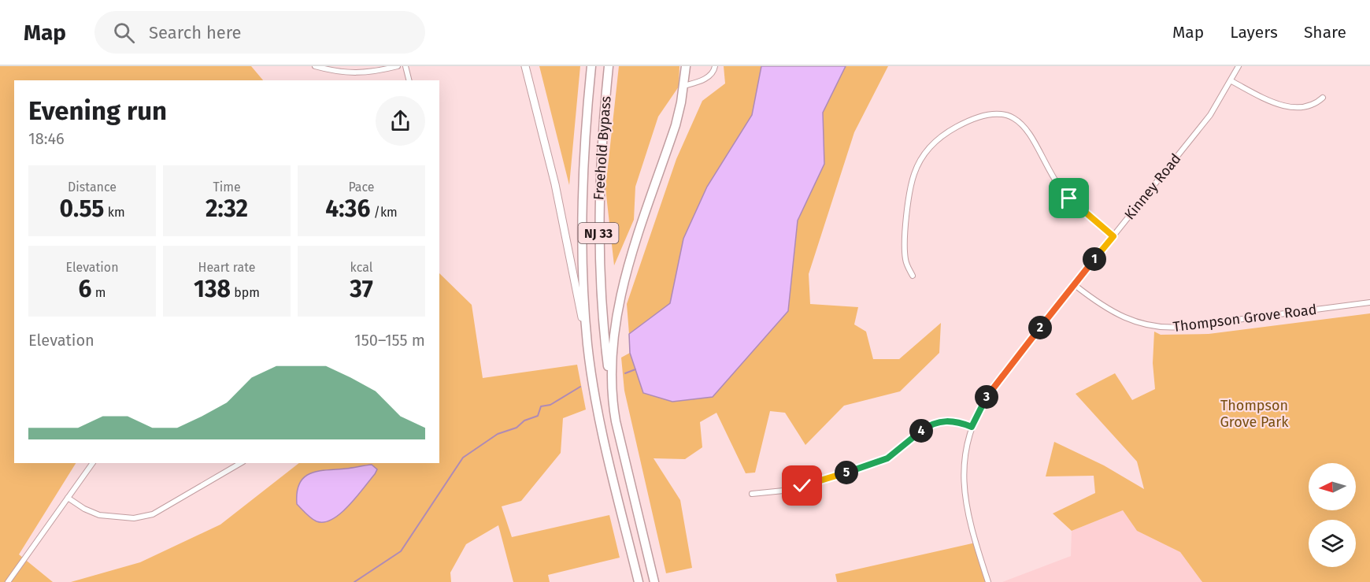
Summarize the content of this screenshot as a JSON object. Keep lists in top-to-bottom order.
{
  "streets": {
    "highway": ["Freehold Bypass", "NJ 33"],
    "street": ["Kinney Road", "Thompson Grove Road"]
  },
  "crossings": [
    ["Freehold Bypass", "NJ 33"],
    ["Kinney Road", "Thompson Grove Road"]
  ],
  "parks": ["Thompson Grove Park"],
  "north": "left",
  "page": {
    "header": "Map",
    "search": "Search here",
    "nav": ["Map", "Layers", "Share"],
    "heading": ["Evening run", "18:46"],
    "stats": [
      ["Distance", "0.55 km"],
      ["Time", "2:32"],
      ["Pace", "4:36 /km"],
      ["Elevation", "6 m"],
      ["Heart rate", "138 bpm"],
      ["kcal", "37"]
    ],
    "pins": [
      "1",
      "2",
      "3",
      "4",
      "5"
    ],
    "chart": ["Elevation", "150–155 m"]
  }
}
